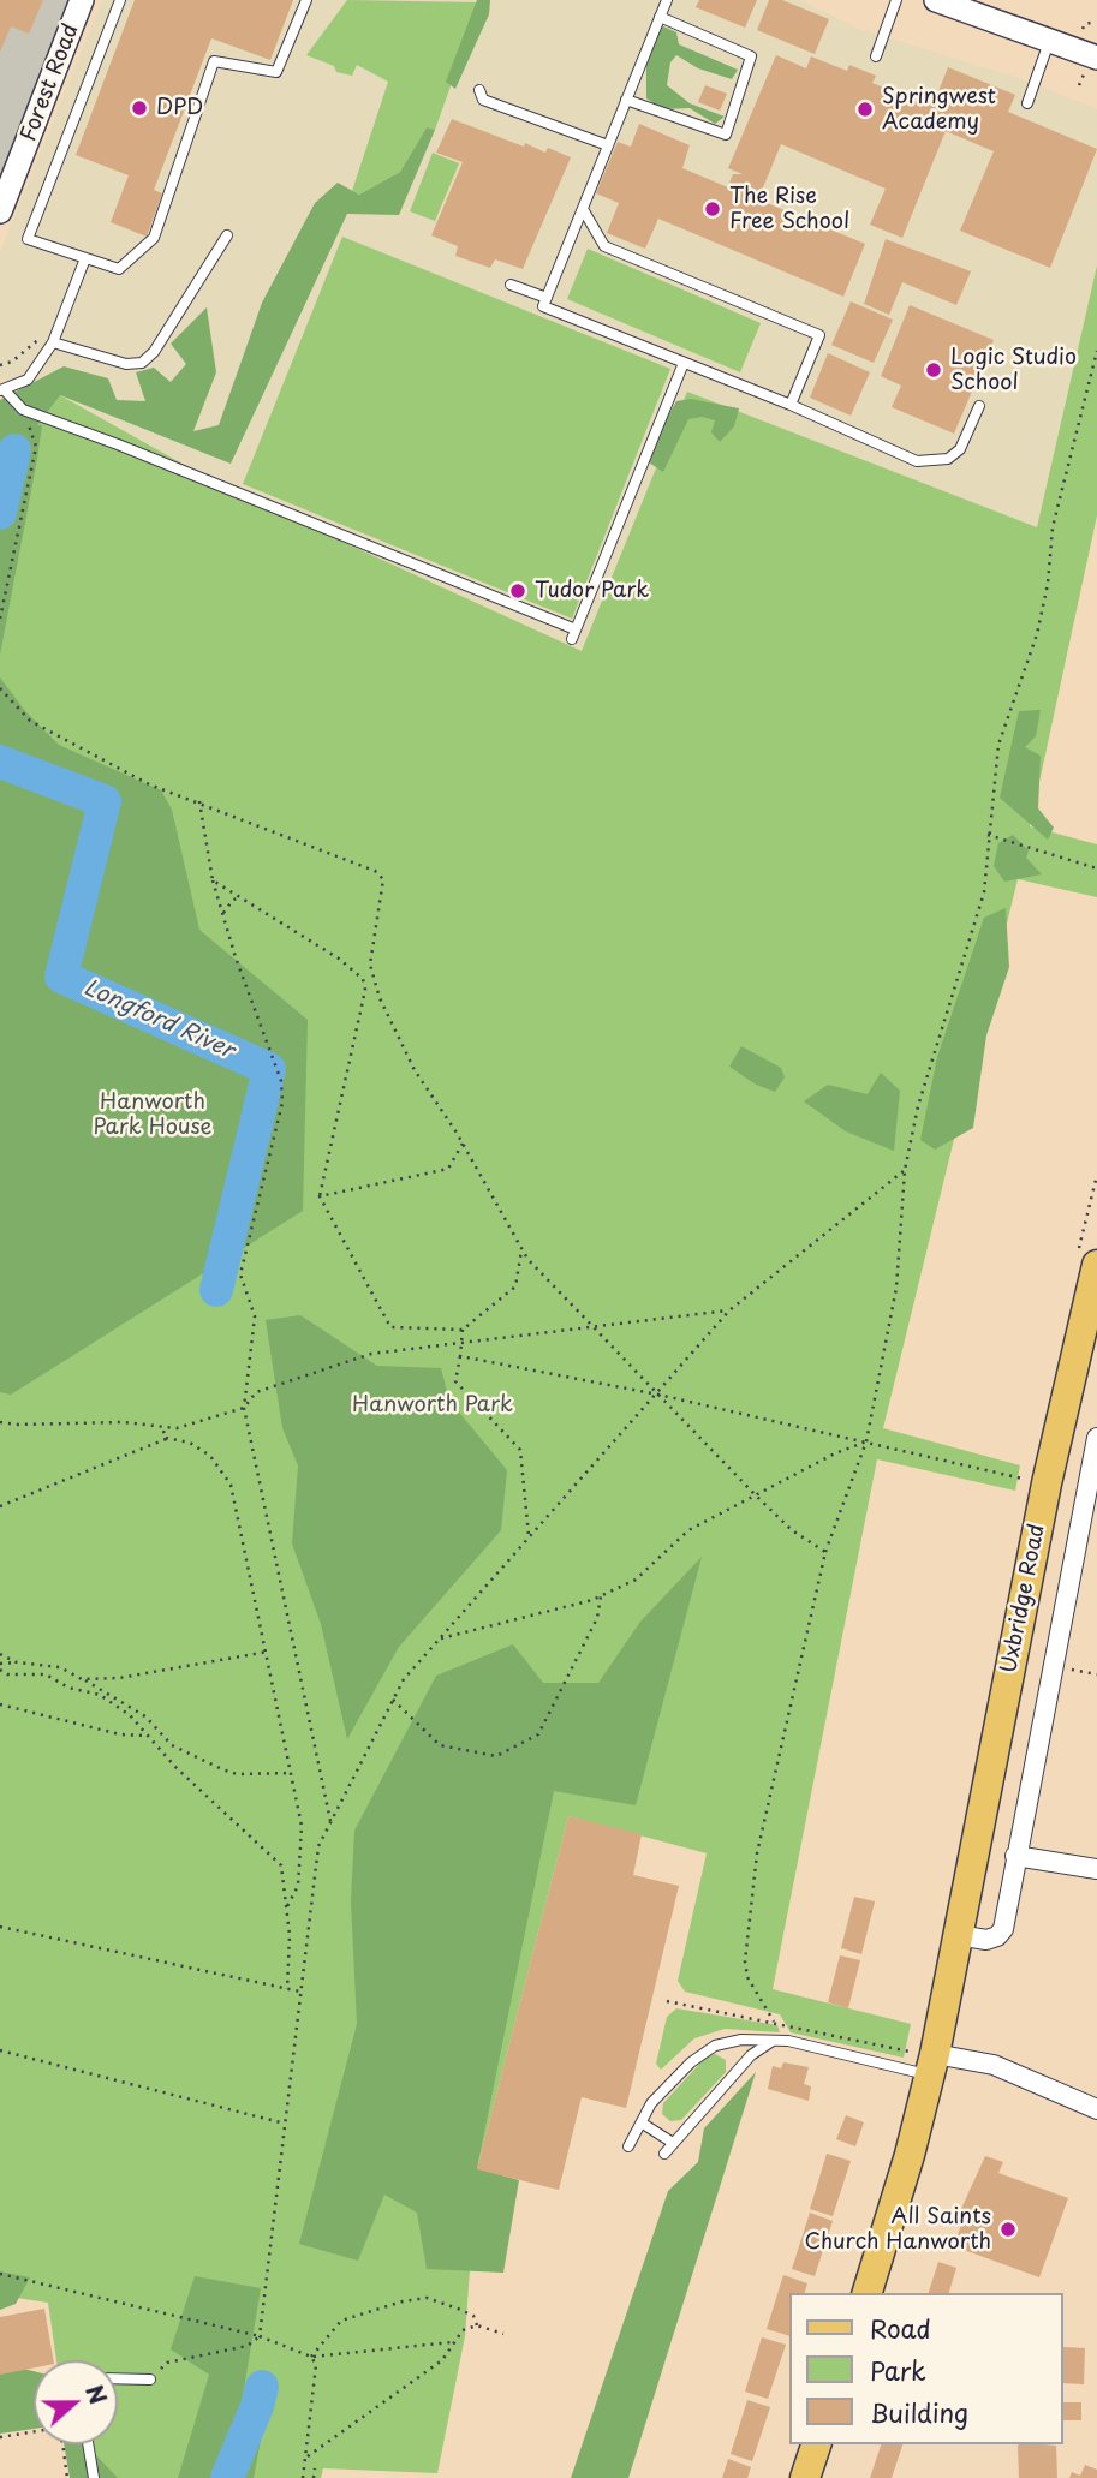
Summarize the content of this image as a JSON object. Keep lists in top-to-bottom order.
{
  "streets": {
    "main road": ["Uxbridge Road"],
    "street": ["Forest Road"]
  },
  "water": ["Longford River"],
  "parks": ["Hanworth Park House", "Hanworth Park"],
  "places": [
    "DPD",
    "Springwest Academy",
    "The Rise Free School",
    "Logic Studio School",
    "Tudor Park",
    "All Saints Church Hanworth"
  ],
  "legend": ["Road", "Park", "Building"],
  "north": "right"
}
